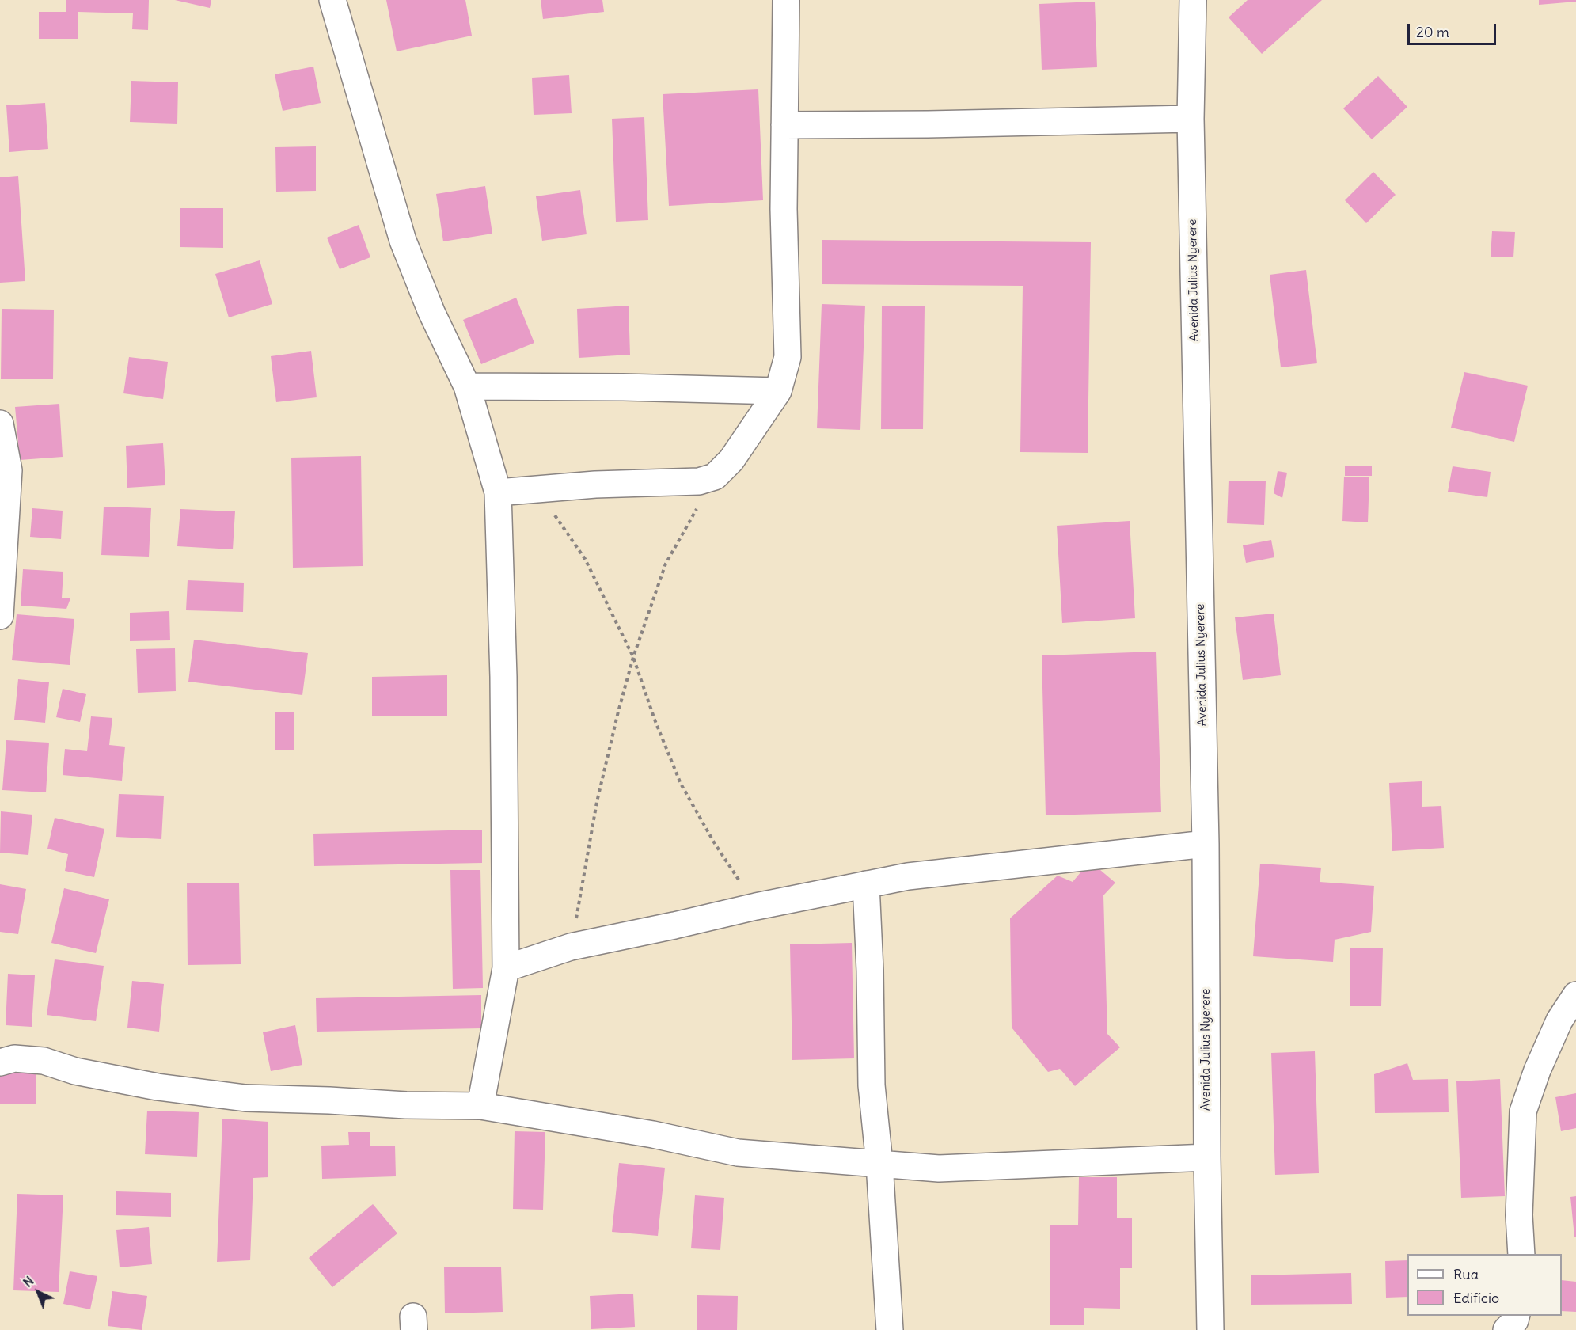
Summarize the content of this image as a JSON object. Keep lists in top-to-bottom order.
{
  "streets": {
    "street": ["Avenida Julius Nyerere"]
  },
  "legend": ["Rua", "Edifício"],
  "scale_bar": "20 m",
  "north": "top left"
}
